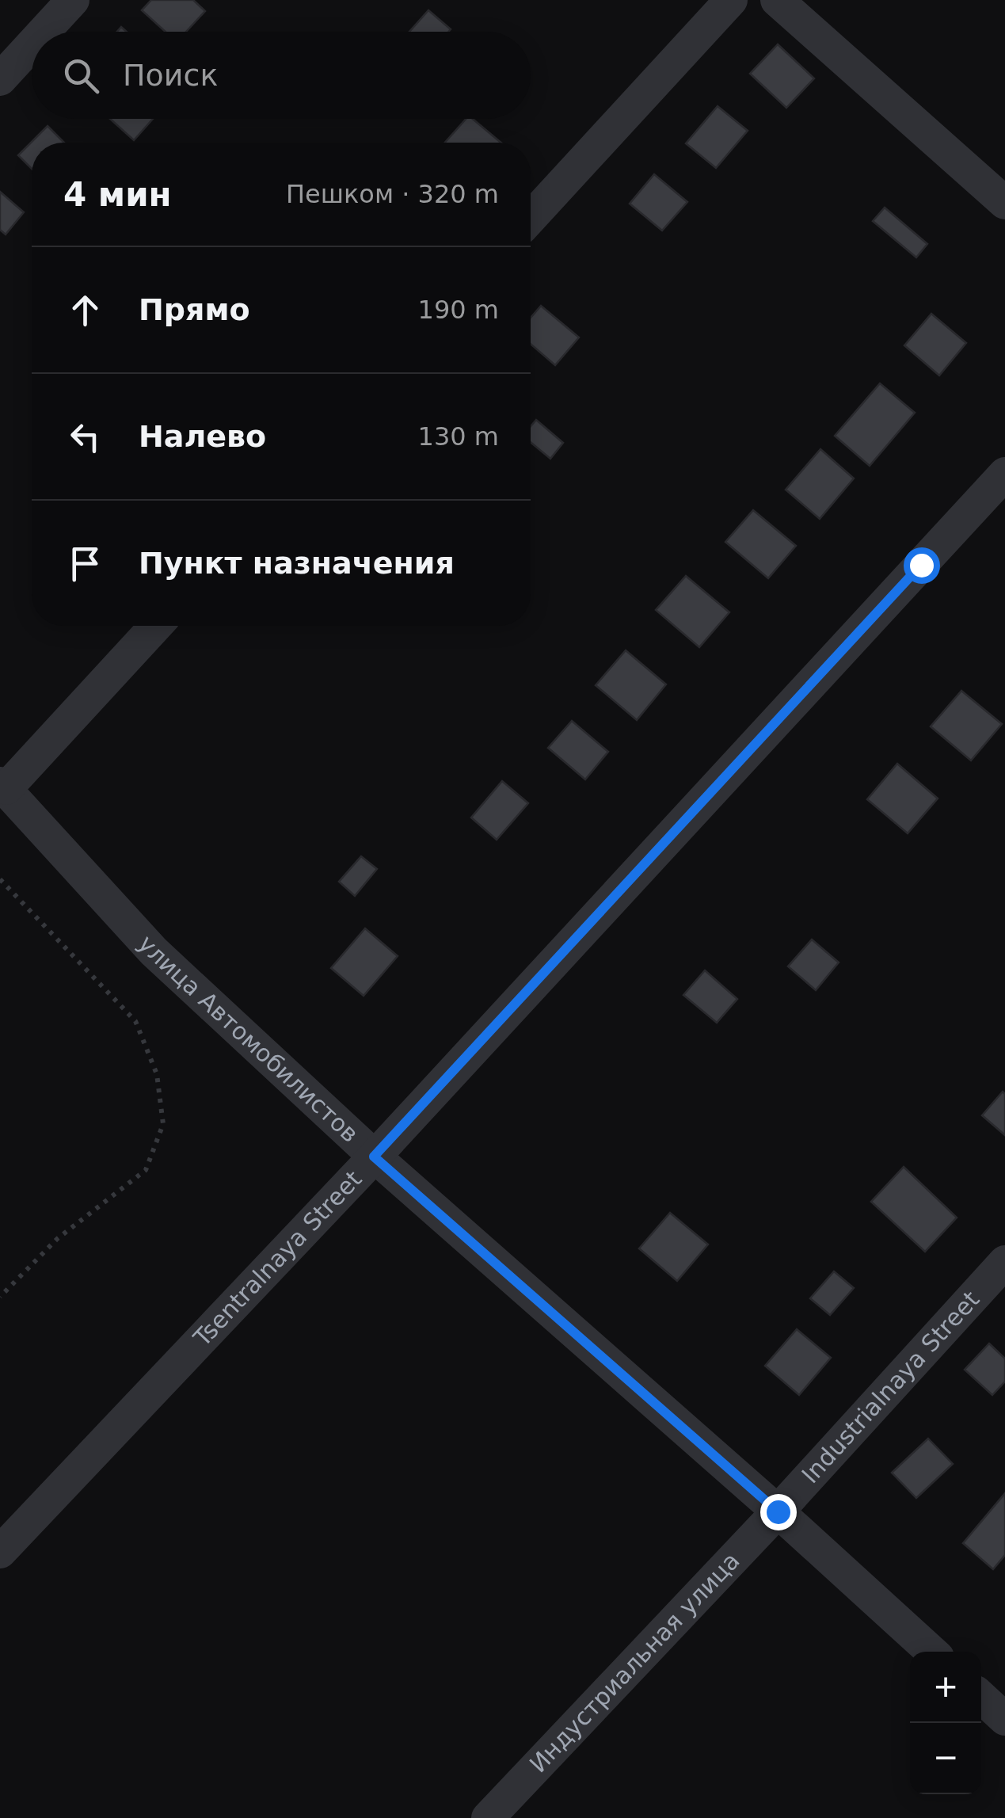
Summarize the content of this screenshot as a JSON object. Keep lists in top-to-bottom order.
{
  "streets": {
    "street": [
      "улица Автомобилистов",
      "Tsentralnaya Street",
      "Industrialnaya Street",
      "Индустриальная улица"
    ]
  },
  "crossings": [
    ["улица Автомобилистов", "Tsentralnaya Street"],
    ["улица Автомобилистов", "Industrialnaya Street"],
    ["улица Автомобилистов", "Индустриальная улица"],
    ["Industrialnaya Street", "Индустриальная улица"]
  ],
  "page": {
    "search": "Поиск",
    "heading": ["4 мин", "Пешком · 320 m"],
    "list": [
      ["Прямо", "190 m"],
      ["Налево", "130 m"],
      "Пункт назначения"
    ],
    "map_buttons": ["+", "−"]
  }
}
